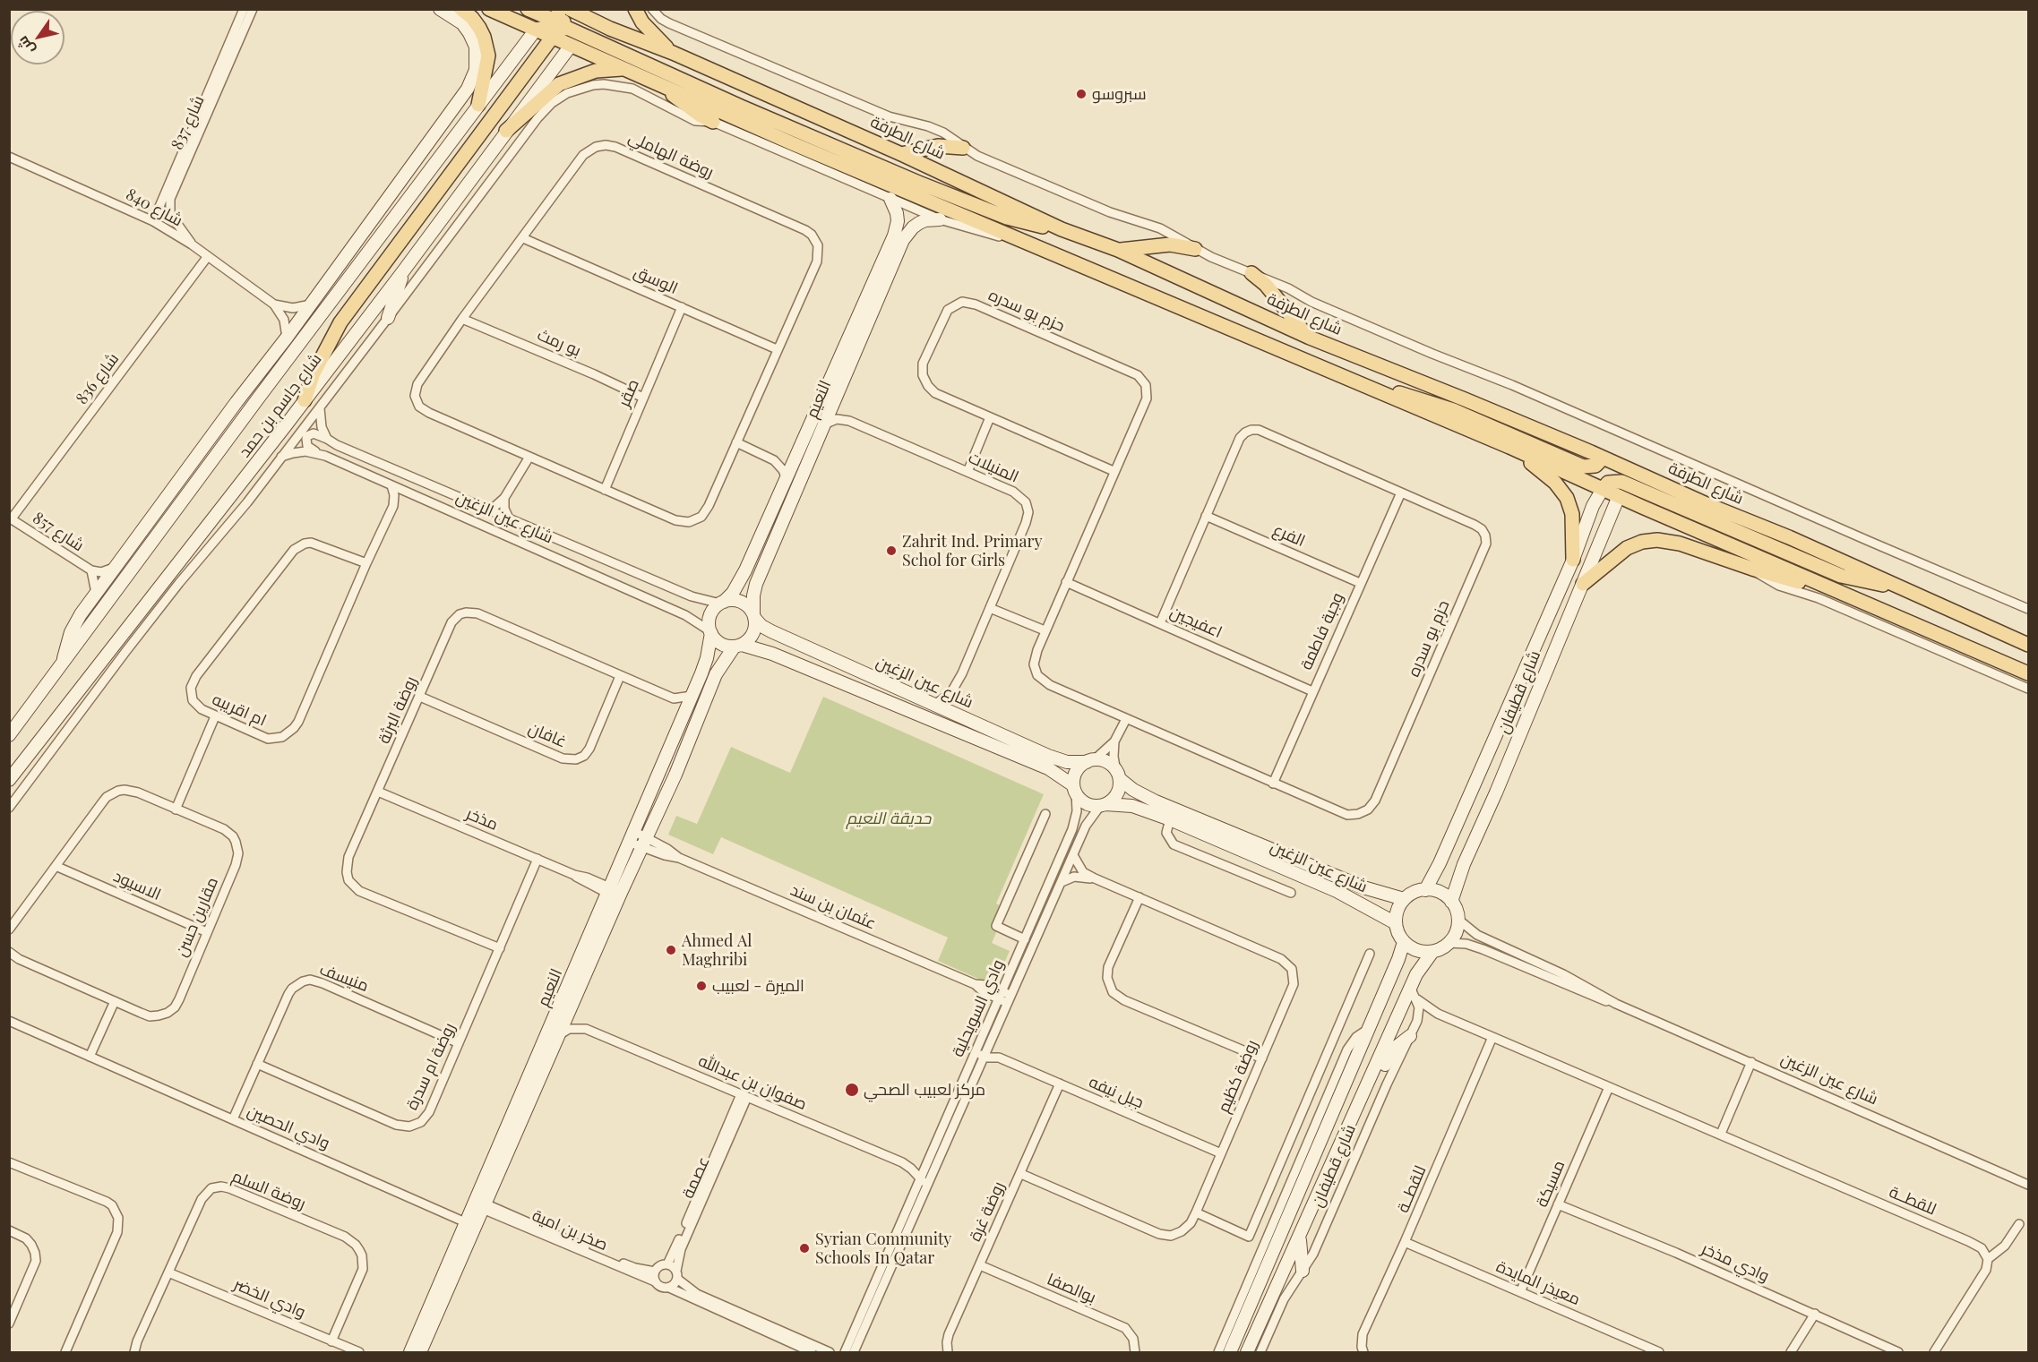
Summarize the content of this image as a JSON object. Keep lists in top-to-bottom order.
{
  "streets": {
    "main road": ["شارع الطرفة"],
    "street": [
      "شارع 837",
      "روضة الهاملي",
      "شارع 840",
      "الوسق",
      "حزم بو سدره",
      "بو رمث",
      "شارع 836",
      "صقر",
      "النعيم",
      "شارع جاسم بن حمد",
      "المنيلات",
      "شارع عين الزغين",
      "شارع 857",
      "الفرع",
      "اعفيجين",
      "وجبة فاطمة",
      "شارع قطيفان",
      "ام اقريبه",
      "روضة البرثة",
      "غافان",
      "مذخر",
      "الاسيود",
      "عثمان بن سند",
      "مقارين حسن",
      "منيسف",
      "وادي السويحلية",
      "روضة ام سدرة",
      "روضة كظيم",
      "صفوان بن عبدالله",
      "جبل نيفه",
      "وادي الحصين",
      "عصمة",
      "مسيكة",
      "للقطــة",
      "روضة السلم",
      "روضة غرة",
      "صخر بن امية",
      "وادي مذخر",
      "معيذر المايدة",
      "بوالصفا",
      "وادي الخضر"
    ]
  },
  "crossings": [
    ["شارع 837", "شارع 840"],
    ["شارع الطرفة", "النعيم"],
    ["شارع الطرفة", "شارع جاسم بن حمد"],
    ["روضة الهاملي", "الوسق"],
    ["روضة الهاملي", "بو رمث"],
    ["روضة الهاملي", "صقر"],
    ["شارع 840", "شارع 836"],
    ["شارع 840", "شارع جاسم بن حمد"],
    ["الوسق", "صقر"],
    ["حزم بو سدره", "الفرع"],
    ["حزم بو سدره", "اعفيجين"],
    ["حزم بو سدره", "وجبة فاطمة"],
    ["بو رمث", "صقر"],
    ["شارع 836", "شارع 857"],
    ["النعيم", "المنيلات"],
    ["النعيم", "شارع عين الزغين"],
    ["النعيم", "مذخر"],
    ["النعيم", "عثمان بن سند"],
    ["النعيم", "صفوان بن عبدالله"],
    ["النعيم", "وادي الحصين"],
    ["النعيم", "صخر بن امية"],
    ["شارع جاسم بن حمد", "شارع عين الزغين"],
    ["شارع جاسم بن حمد", "شارع 857"],
    ["المنيلات", "شارع عين الزغين"],
    ["شارع عين الزغين", "شارع قطيفان"],
    ["شارع عين الزغين", "ام اقريبه"],
    ["شارع عين الزغين", "وادي السويحلية"],
    ["الفرع", "وجبة فاطمة"],
    ["اعفيجين", "وجبة فاطمة"],
    ["شارع قطيفان", "للقطــة"],
    ["روضة البرثة", "غافان"],
    ["روضة البرثة", "مذخر"],
    ["روضة البرثة", "روضة ام سدرة"],
    ["مذخر", "روضة ام سدرة"],
    ["الاسيود", "مقارين حسن"],
    ["عثمان بن سند", "وادي السويحلية"],
    ["منيسف", "روضة ام سدرة"],
    ["منيسف", "وادي الحصين"],
    ["وادي السويحلية", "روضة كظيم"],
    ["وادي السويحلية", "صفوان بن عبدالله"],
    ["وادي السويحلية", "جبل نيفه"],
    ["روضة كظيم", "جبل نيفه"],
    ["روضة كظيم", "روضة غرة"],
    ["صفوان بن عبدالله", "عصمة"],
    ["جبل نيفه", "روضة غرة"],
    ["عصمة", "صخر بن امية"],
    ["مسيكة", "للقطــة"],
    ["مسيكة", "وادي مذخر"],
    ["مسيكة", "معيذر المايدة"],
    ["للقطــة", "معيذر المايدة"],
    ["روضة السلم", "وادي الخضر"],
    ["روضة غرة", "بوالصفا"]
  ],
  "parks": ["حديقة النعيم"],
  "places": [
    "سبروسو",
    "Zahrit Ind. Primary Schol for Girls",
    "Ahmed Al Maghribi",
    "الميرة - لعبيب",
    "مركز لعبيب الصحي",
    "Syrian Community Schools In Qatar"
  ],
  "north": "bottom left"
}
